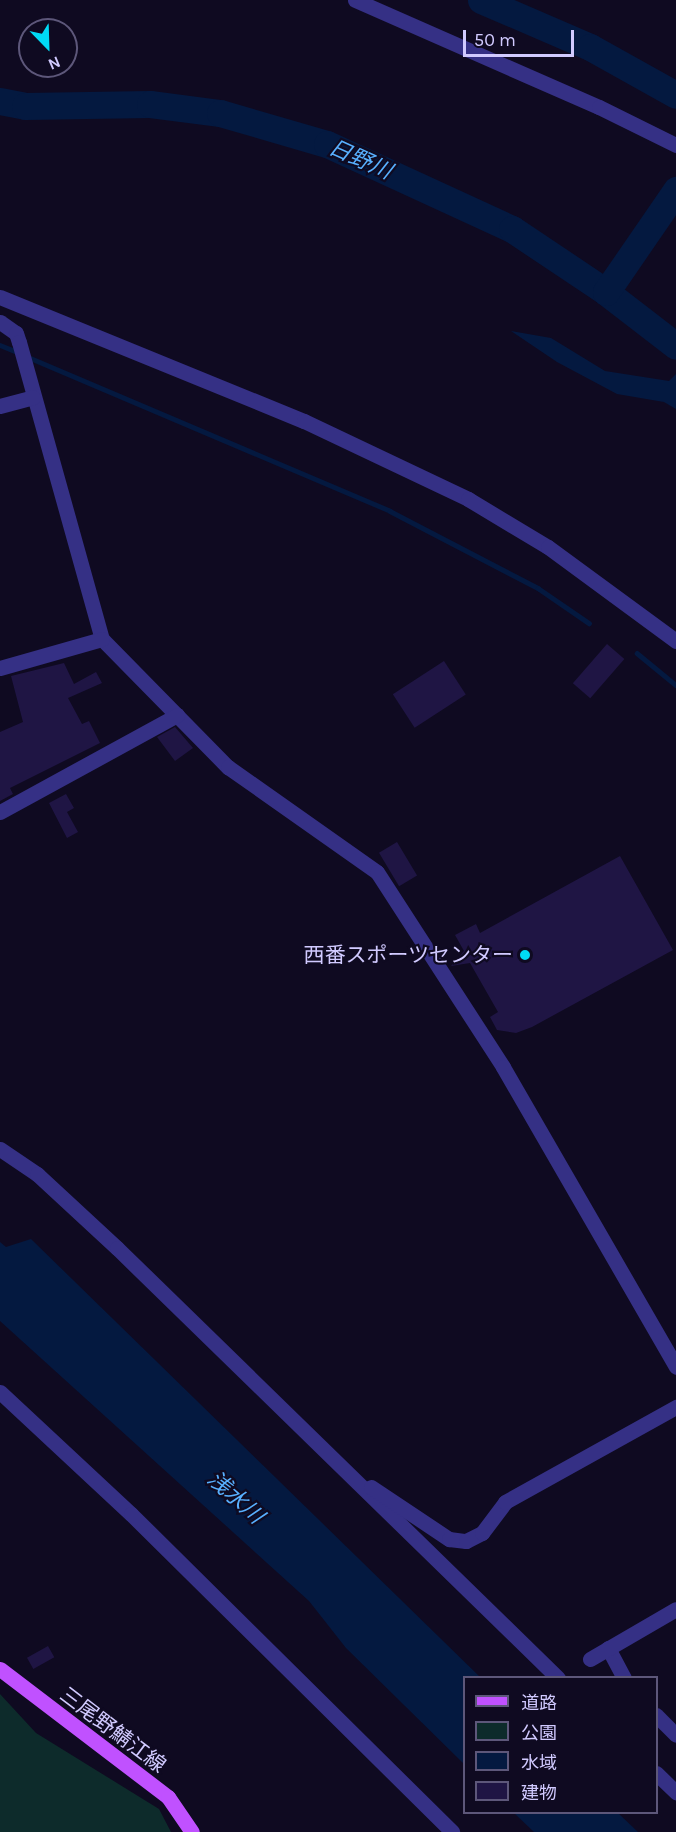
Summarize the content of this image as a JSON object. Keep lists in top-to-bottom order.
{
  "streets": {
    "main road": ["三尾野鯖江線"]
  },
  "water": ["日野川", "浅水川"],
  "places": ["西番スポーツセンター"],
  "legend": [
    "道路",
    "公園",
    "水域",
    "建物"
  ],
  "scale_bar": "50 m",
  "north": "bottom right"
}
